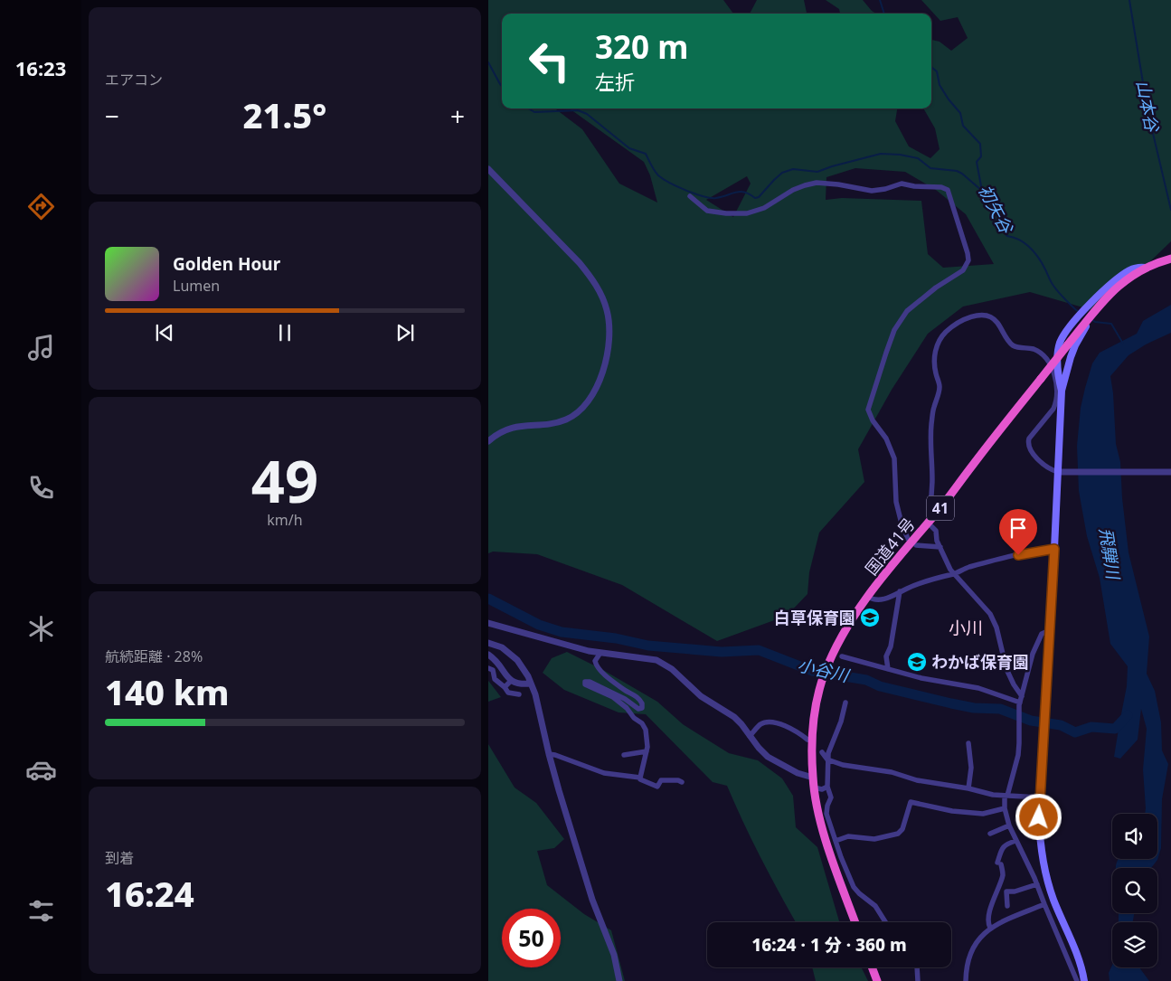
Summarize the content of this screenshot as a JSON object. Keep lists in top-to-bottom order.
{
  "streets": {
    "highway": ["41", "国道41号"]
  },
  "districts": ["小川"],
  "water": [
    "山本谷",
    "初矢谷",
    "飛騨川",
    "小谷川"
  ],
  "places": {
    "school or university": ["白草保育園", "わかば保育園"]
  },
  "page": {
    "tabs": "16:23",
    "tile": [
      "エアコン",
      ["49", "km/h"],
      ["航続距離 · 28%", "140 km"],
      ["到着", "16:24"]
    ],
    "turn": ["320 m", "左折"],
    "heat": ["−", "21.5°", "+"],
    "song": ["Golden Hour", "Lumen"],
    "limit": "50",
    "trip": "16:24 · 1 分 · 360 m"
  }
}
